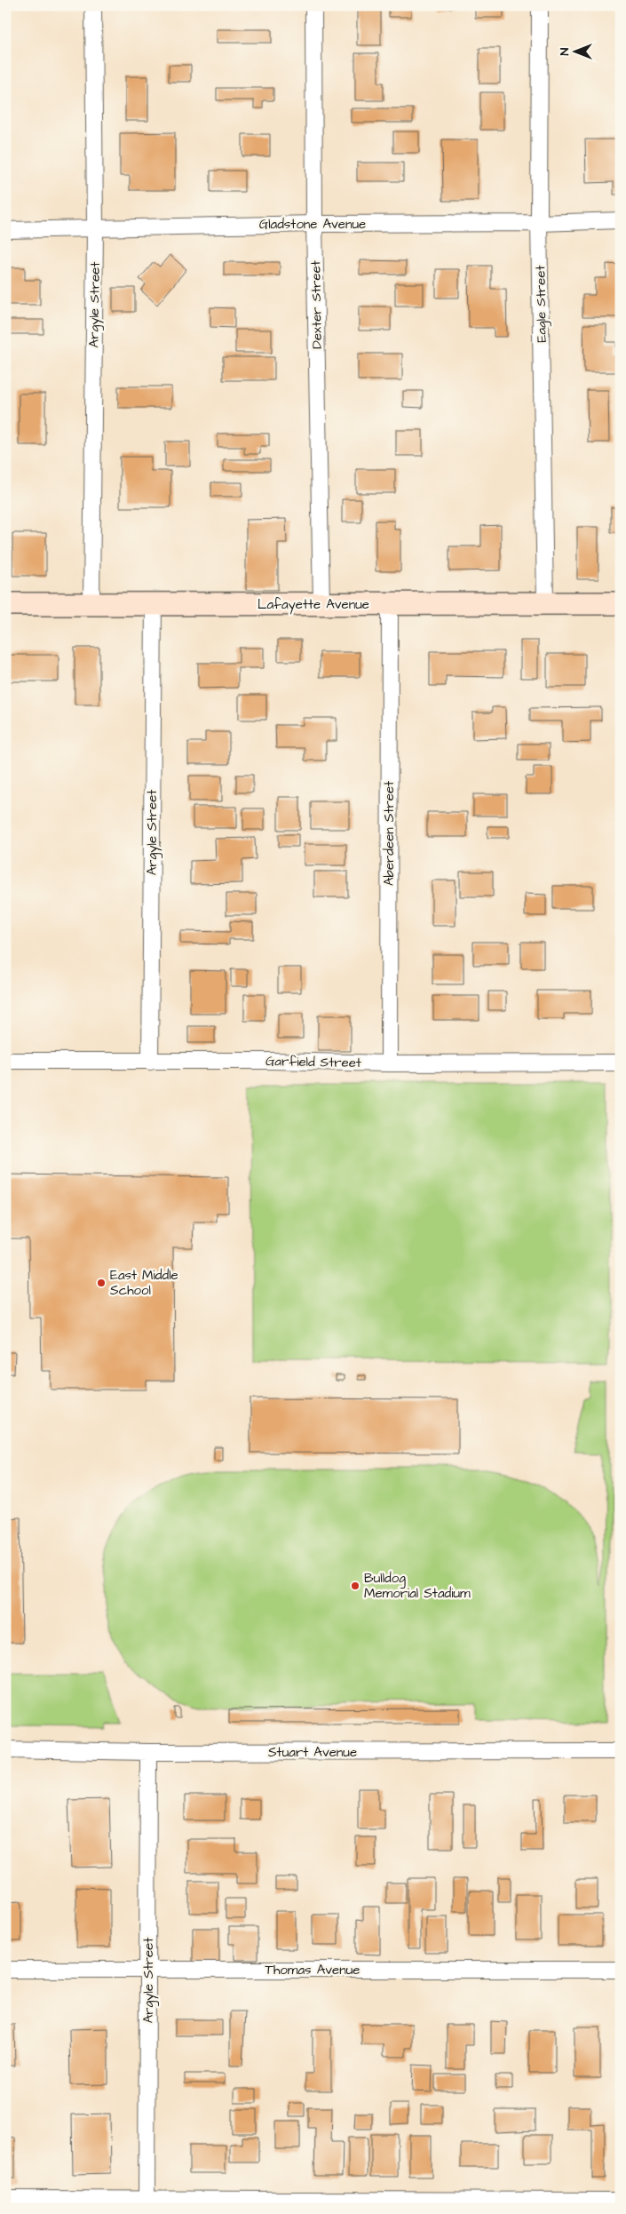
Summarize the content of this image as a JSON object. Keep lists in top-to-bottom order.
{
  "streets": {
    "street": [
      "Gladstone Avenue",
      "Eagle Street",
      "Argyle Street",
      "Dexter Street",
      "Lafayette Avenue",
      "Aberdeen Street",
      "Garfield Street",
      "Stuart Avenue",
      "Thomas Avenue"
    ]
  },
  "crossings": [
    ["Gladstone Avenue", "Eagle Street"],
    ["Gladstone Avenue", "Argyle Street"],
    ["Gladstone Avenue", "Dexter Street"],
    ["Eagle Street", "Lafayette Avenue"],
    ["Argyle Street", "Lafayette Avenue"],
    ["Argyle Street", "Garfield Street"],
    ["Argyle Street", "Stuart Avenue"],
    ["Argyle Street", "Thomas Avenue"],
    ["Dexter Street", "Lafayette Avenue"],
    ["Lafayette Avenue", "Aberdeen Street"],
    ["Aberdeen Street", "Garfield Street"]
  ],
  "places": ["East Middle School", "Bulldog Memorial Stadium"],
  "north": "left"
}
